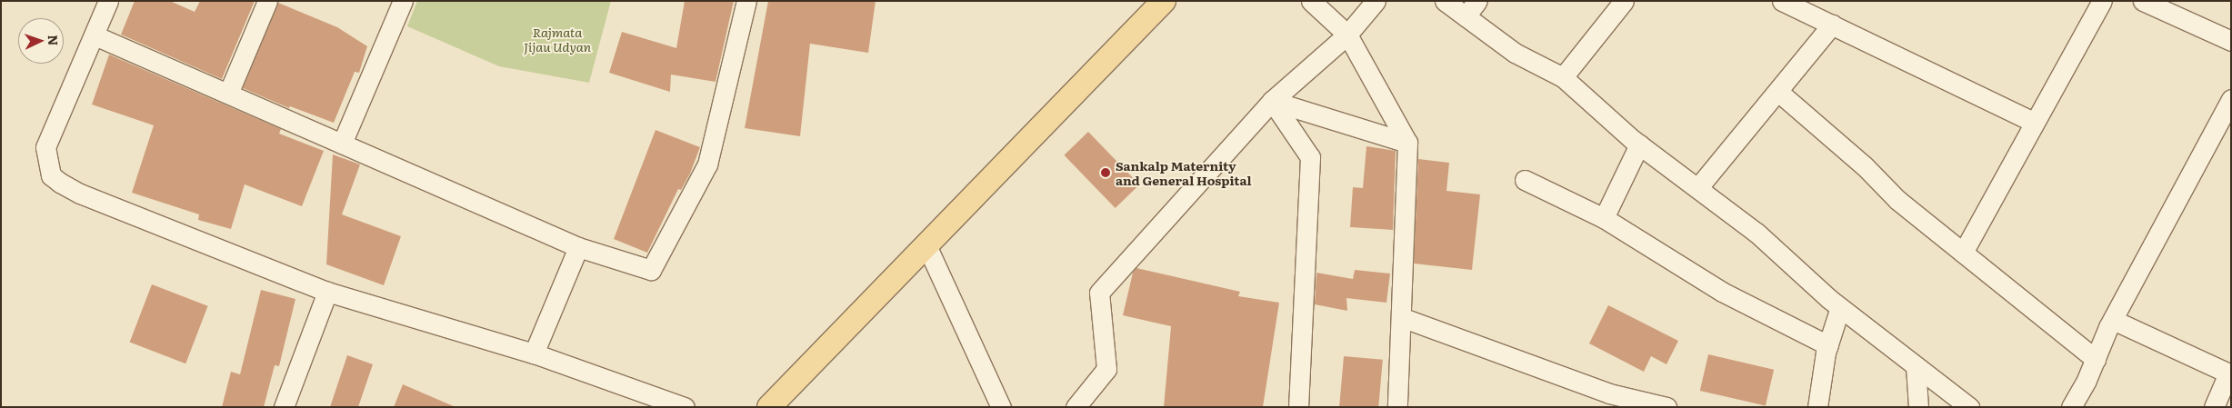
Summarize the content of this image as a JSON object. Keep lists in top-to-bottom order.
{
  "parks": ["Rajmata Jijau Udyan"],
  "places": ["Sankalp Maternity and General Hospital"],
  "north": "right"
}
